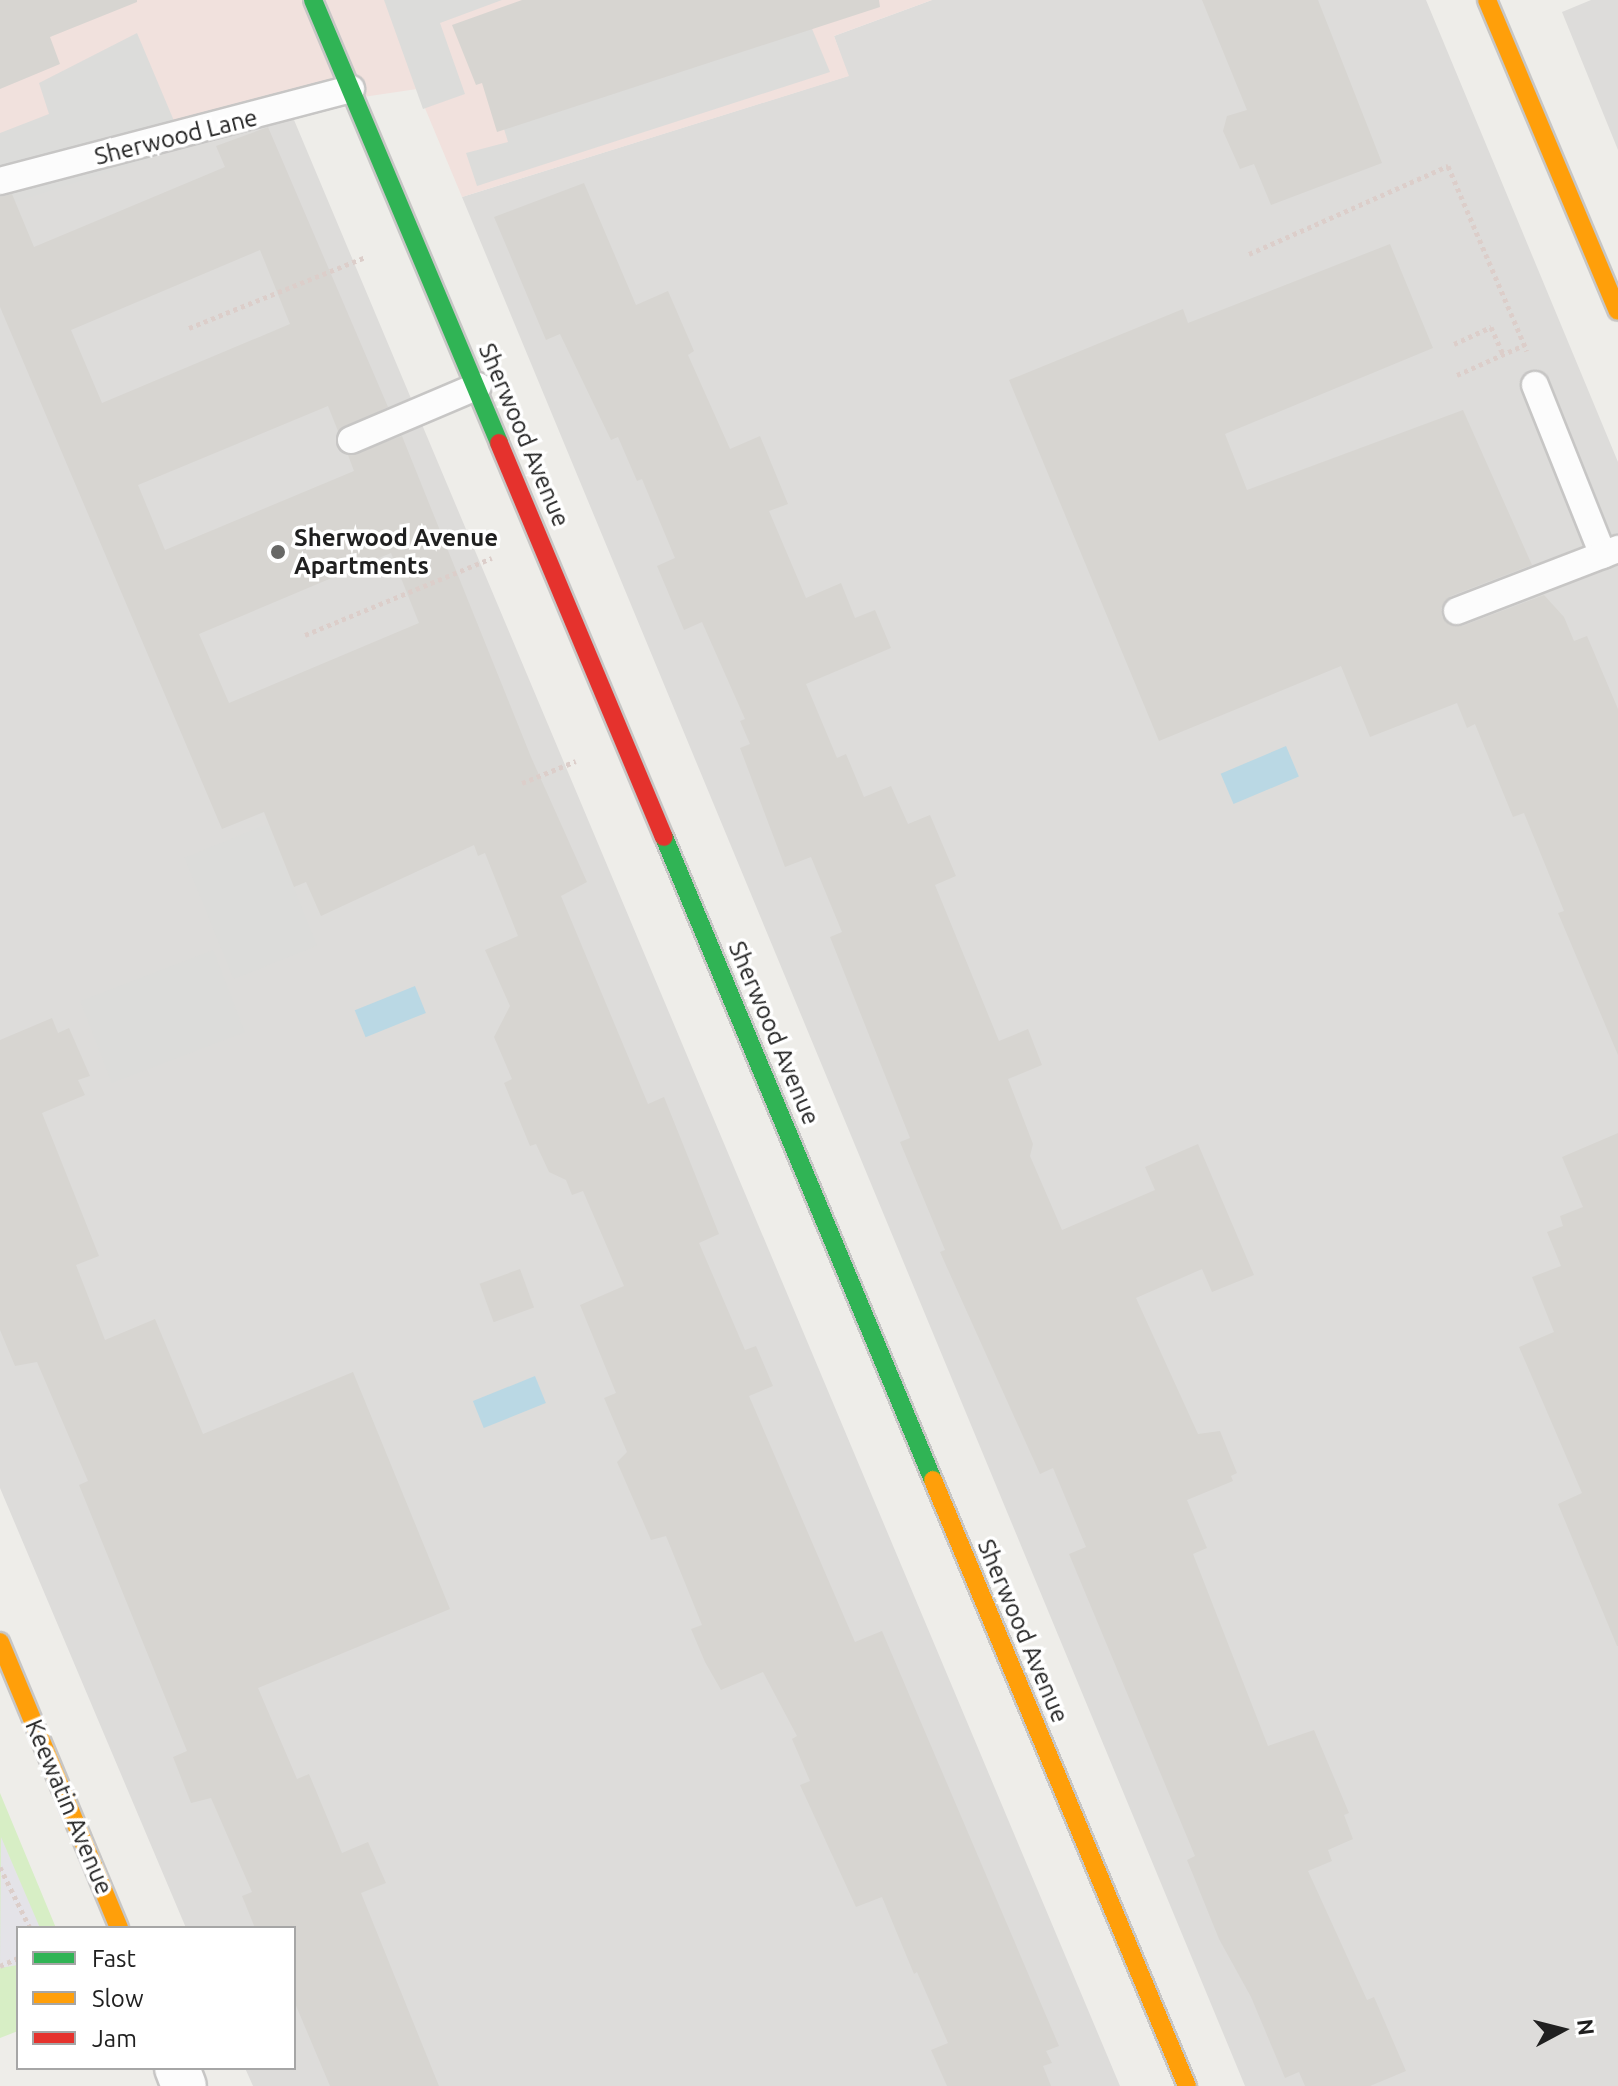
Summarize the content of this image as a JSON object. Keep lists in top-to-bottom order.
{
  "streets": {
    "street": ["Sherwood Avenue", "Keewatin Avenue"],
    "lane": ["Sherwood Lane"]
  },
  "crossings": [
    ["Sherwood Lane", "Sherwood Avenue"]
  ],
  "places": ["Sherwood Avenue Apartments"],
  "legend": ["Fast", "Slow", "Jam"],
  "north": "right"
}
